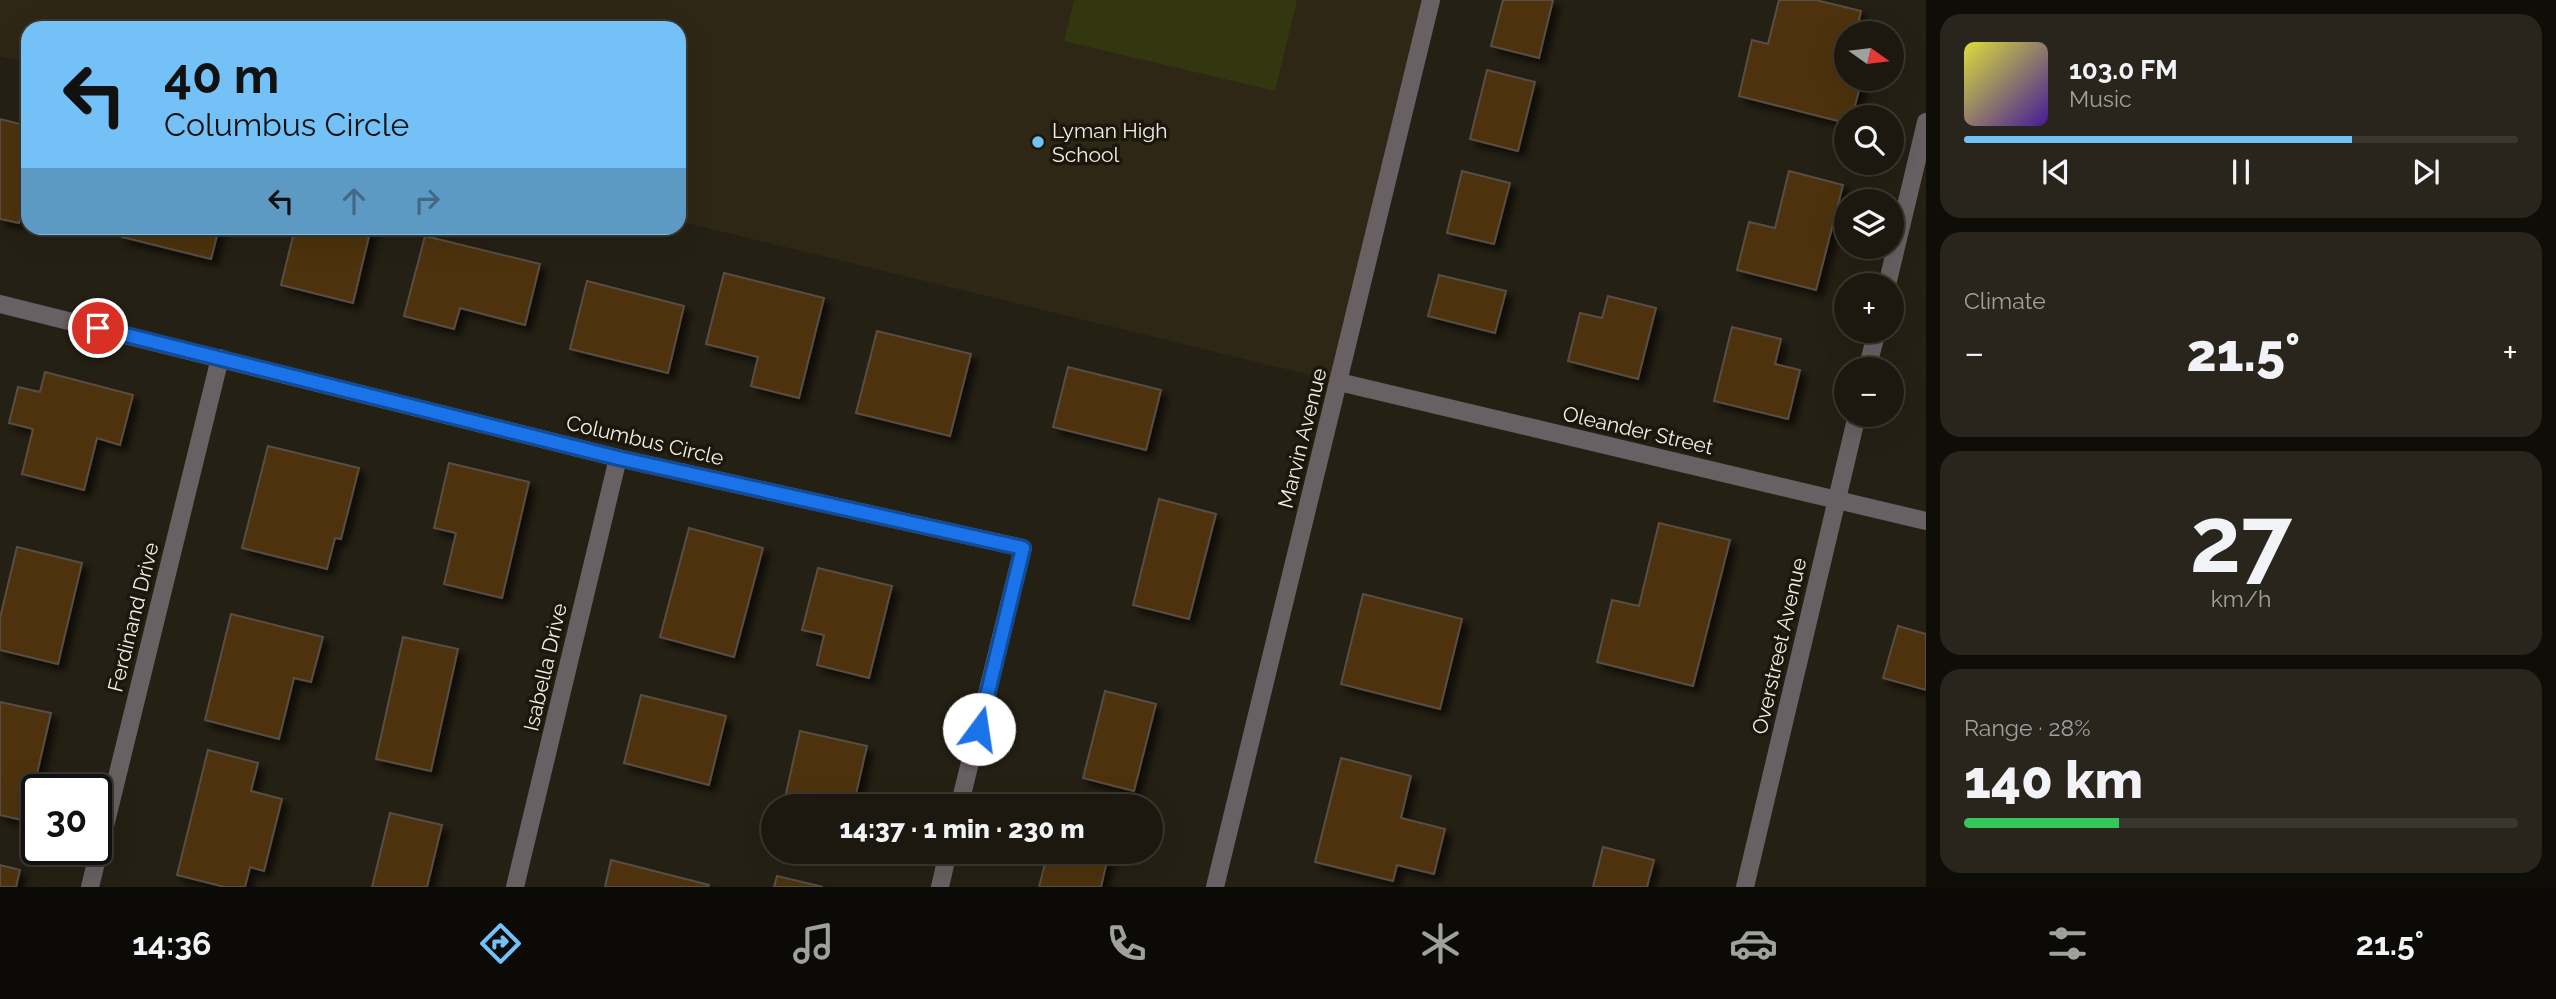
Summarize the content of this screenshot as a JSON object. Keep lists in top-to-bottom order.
{
  "streets": {
    "street": [
      "Oleander Street",
      "Marvin Avenue",
      "Columbus Circle",
      "Ferdinand Drive",
      "Overstreet Avenue",
      "Isabella Drive"
    ]
  },
  "crossings": [
    ["Oleander Street", "Marvin Avenue"],
    ["Oleander Street", "Overstreet Avenue"],
    ["Columbus Circle", "Ferdinand Drive"],
    ["Columbus Circle", "Isabella Drive"]
  ],
  "places": ["Lyman High School"],
  "north": "right",
  "page": {
    "map_buttons": ["+", "−"],
    "turn": ["40 m", "Columbus Circle"],
    "song": ["103.0 FM", "Music"],
    "tile": [
      "Climate",
      ["27", "km/h"],
      ["Range · 28%", "140 km"]
    ],
    "heat": ["−", "21.5°", "+"],
    "limit": "30",
    "trip": "14:37 · 1 min · 230 m",
    "tabs": ["14:36", "21.5°"]
  }
}
